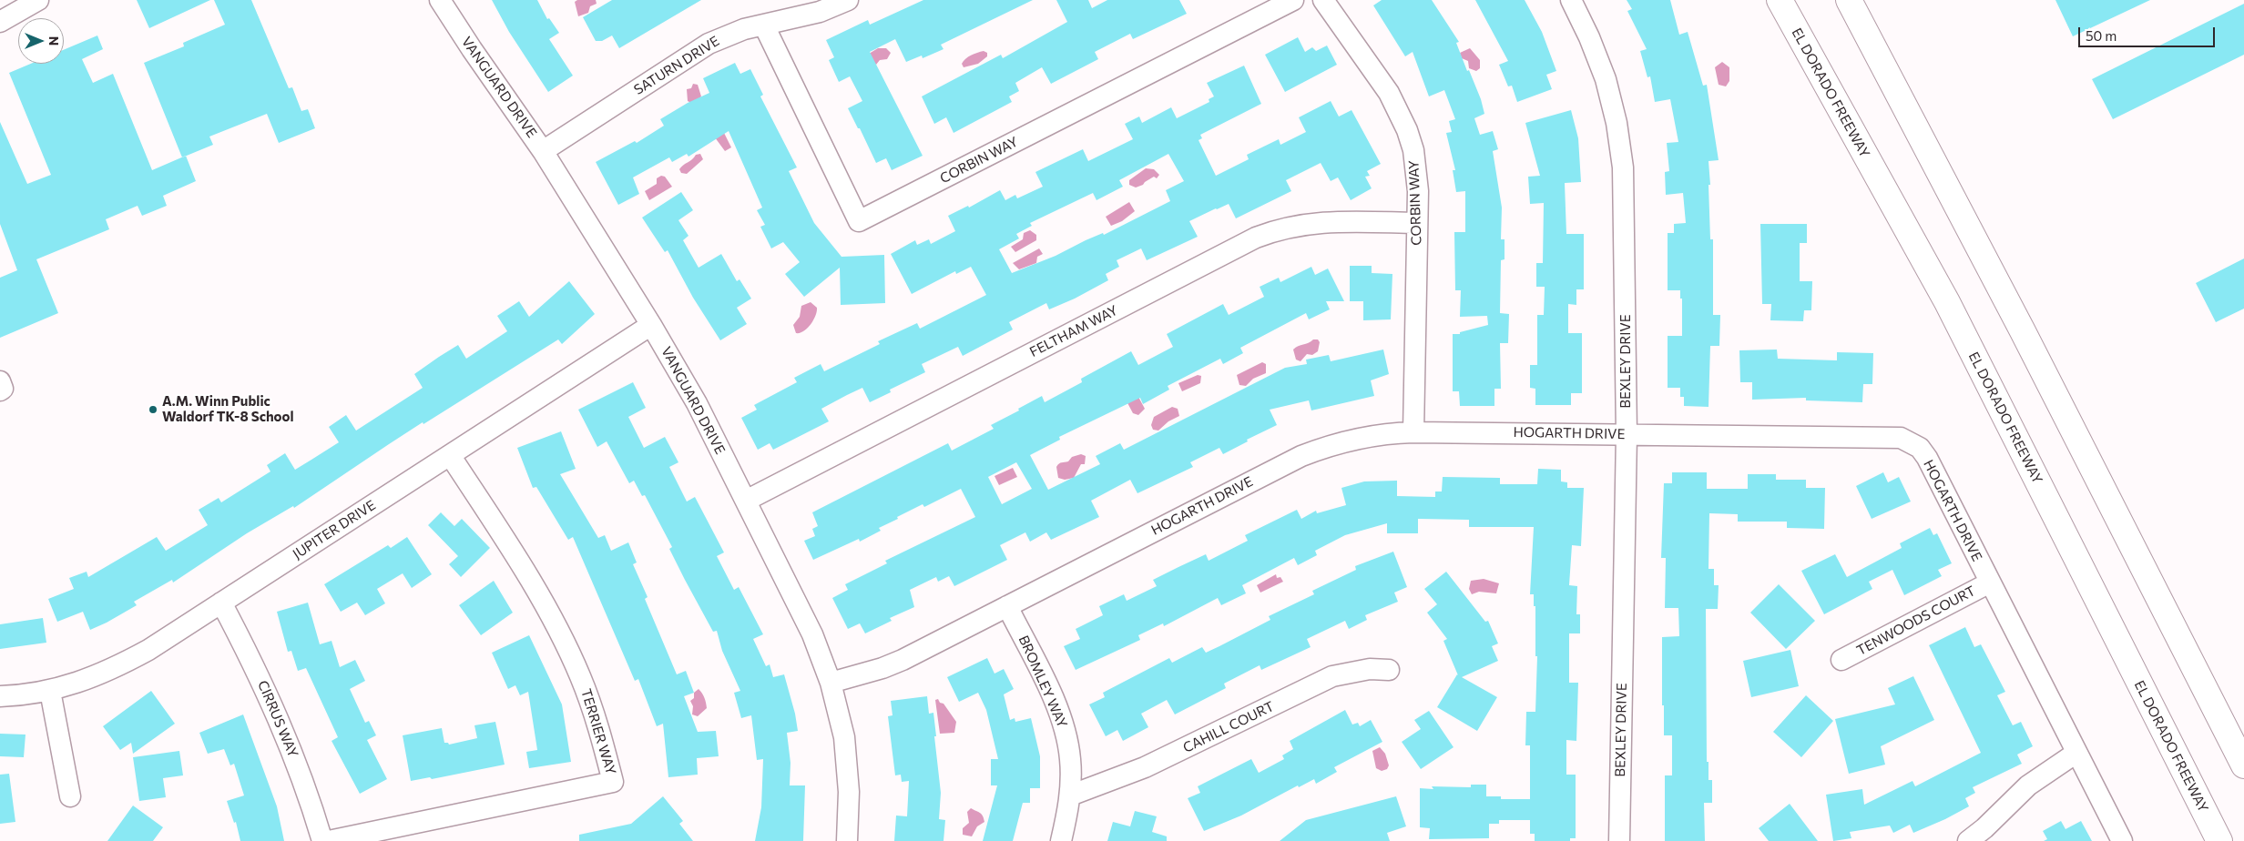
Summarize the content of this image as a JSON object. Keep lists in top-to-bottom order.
{
  "streets": {
    "highway": ["EL DORADO FREEWAY"],
    "street": [
      "SATURN DRIVE",
      "VANGUARD DRIVE",
      "CORBIN WAY",
      "FELTHAM WAY",
      "BEXLEY DRIVE",
      "HOGARTH DRIVE",
      "JUPITER DRIVE",
      "TENWOODS COURT",
      "BROMLEY WAY",
      "CIRRUS WAY",
      "CAHILL COURT",
      "TERRIER WAY"
    ]
  },
  "crossings": [
    ["SATURN DRIVE", "VANGUARD DRIVE"],
    ["SATURN DRIVE", "CORBIN WAY"],
    ["VANGUARD DRIVE", "FELTHAM WAY"],
    ["VANGUARD DRIVE", "HOGARTH DRIVE"],
    ["VANGUARD DRIVE", "JUPITER DRIVE"],
    ["CORBIN WAY", "FELTHAM WAY"],
    ["CORBIN WAY", "HOGARTH DRIVE"],
    ["BEXLEY DRIVE", "HOGARTH DRIVE"],
    ["HOGARTH DRIVE", "TENWOODS COURT"],
    ["HOGARTH DRIVE", "BROMLEY WAY"],
    ["JUPITER DRIVE", "CIRRUS WAY"],
    ["JUPITER DRIVE", "TERRIER WAY"],
    ["BROMLEY WAY", "CAHILL COURT"]
  ],
  "places": ["A.M. Winn Public Waldorf TK-8 School"],
  "scale_bar": "50 m",
  "north": "right"
}
